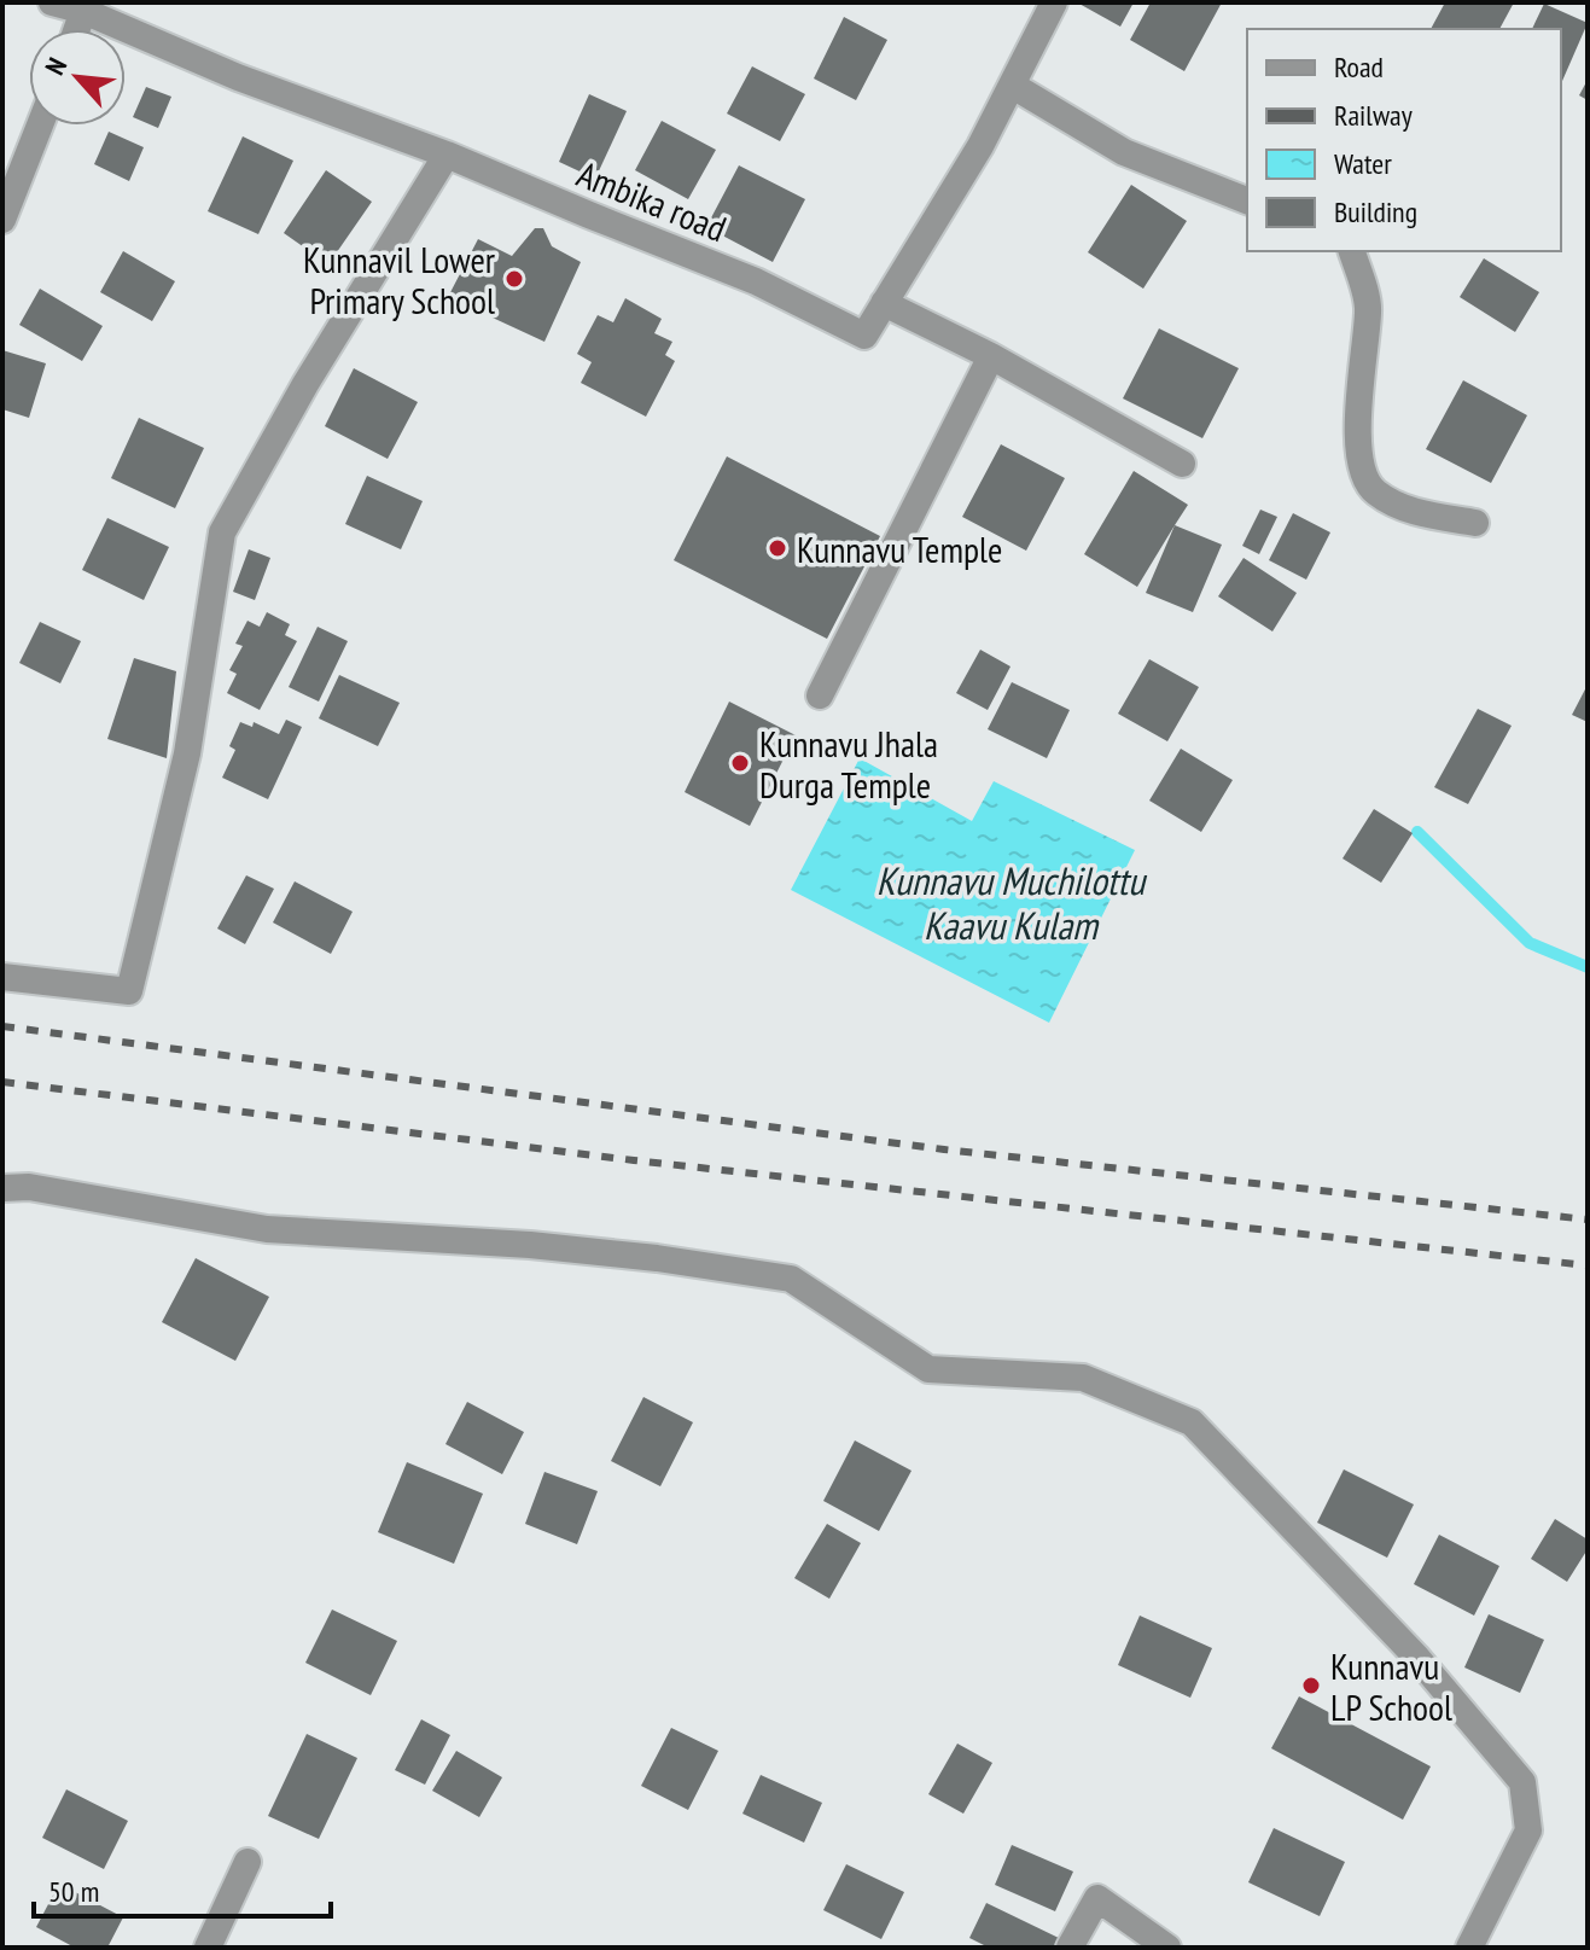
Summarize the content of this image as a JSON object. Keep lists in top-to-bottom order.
{
  "streets": {
    "street": ["Ambika road"]
  },
  "water": ["Kunnavu Muchilottu Kaavu Kulam"],
  "places": [
    "Kunnavil Lower Primary School",
    "Kunnavu Temple",
    "Kunnavu Jhala Durga Temple",
    "Kunnavu LP School"
  ],
  "legend": [
    "Road",
    "Railway",
    "Water",
    "Building"
  ],
  "scale_bar": "50 m",
  "north": "top left"
}
